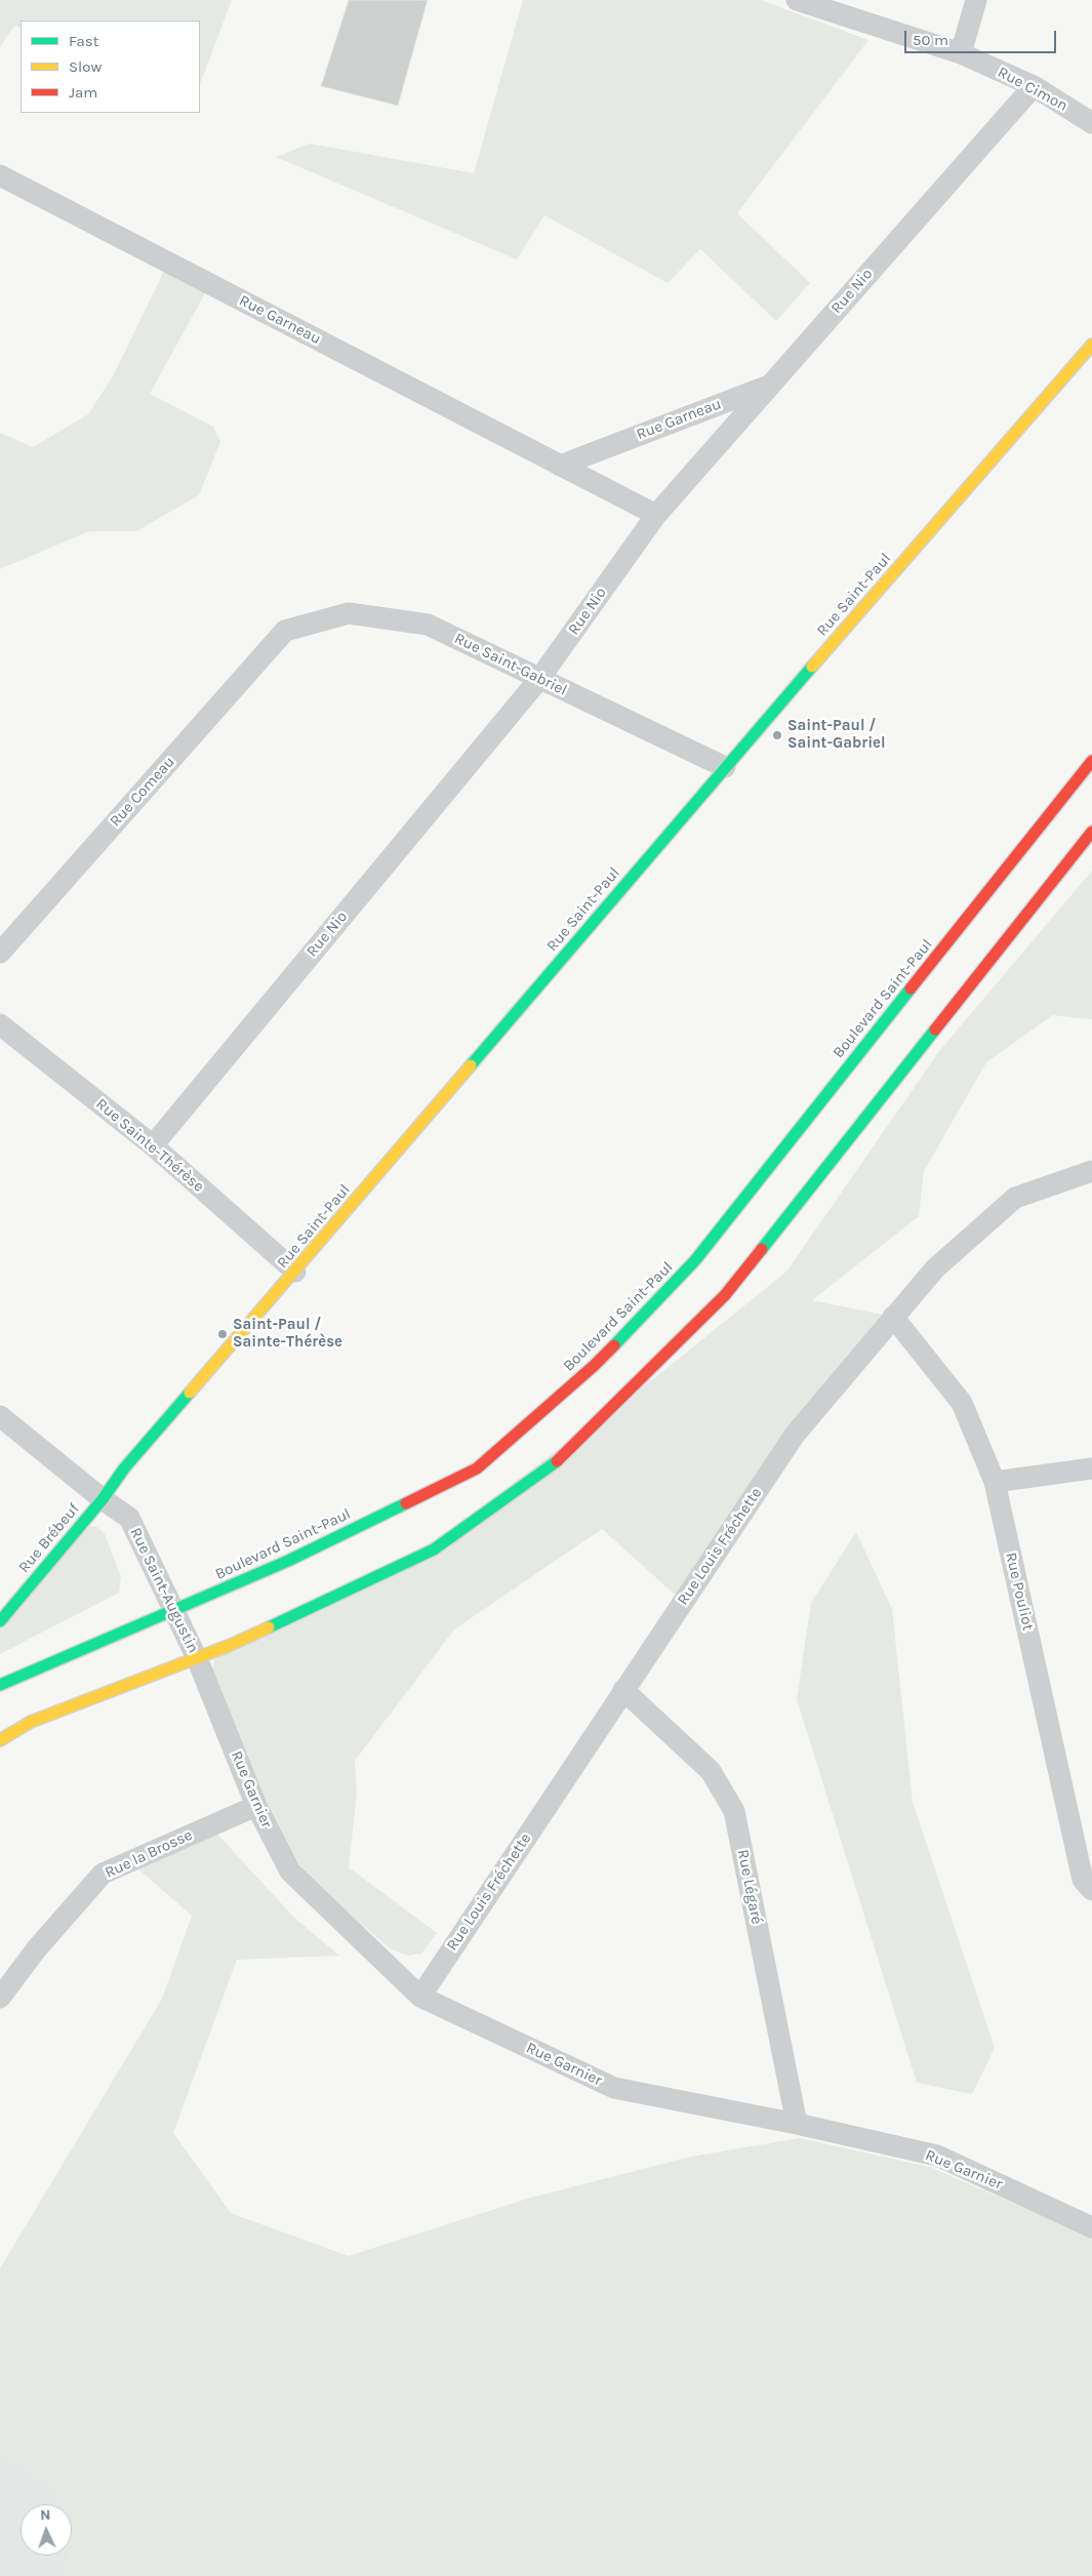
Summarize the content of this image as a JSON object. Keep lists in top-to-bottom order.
{
  "streets": {
    "main road": ["Rue Saint-Paul", "Boulevard Saint-Paul", "Rue Brébeuf"],
    "street": [
      "Rue Cimon",
      "Rue Nio",
      "Rue Garneau",
      "Rue Saint-Gabriel",
      "Rue Comeau",
      "Rue Sainte-Thérèse",
      "Rue Louis Fréchette",
      "Rue Saint-Augustin",
      "Rue Pouliot",
      "Rue Garnier",
      "Rue la Brosse",
      "Rue Légaré"
    ]
  },
  "crossings": [
    ["Rue Cimon", "Rue Nio"],
    ["Rue Nio", "Rue Garneau"],
    ["Rue Nio", "Rue Saint-Gabriel"],
    ["Rue Nio", "Rue Sainte-Thérèse"],
    ["Rue Saint-Paul", "Rue Saint-Gabriel"],
    ["Rue Saint-Paul", "Rue Sainte-Thérèse"],
    ["Rue Saint-Paul", "Rue Brébeuf"],
    ["Rue Saint-Paul", "Rue Saint-Augustin"],
    ["Rue Saint-Gabriel", "Rue Comeau"],
    ["Boulevard Saint-Paul", "Rue Saint-Augustin"],
    ["Rue Brébeuf", "Rue Saint-Augustin"],
    ["Rue Louis Fréchette", "Rue Pouliot"],
    ["Rue Louis Fréchette", "Rue Garnier"],
    ["Rue Louis Fréchette", "Rue Légaré"],
    ["Rue Saint-Augustin", "Rue Garnier"],
    ["Rue Garnier", "Rue la Brosse"],
    ["Rue Garnier", "Rue Légaré"]
  ],
  "places": ["Saint-Paul / Saint-Gabriel", "Saint-Paul / Sainte-Thérèse"],
  "legend": ["Fast", "Slow", "Jam"],
  "scale_bar": "50 m",
  "north": "top"
}
